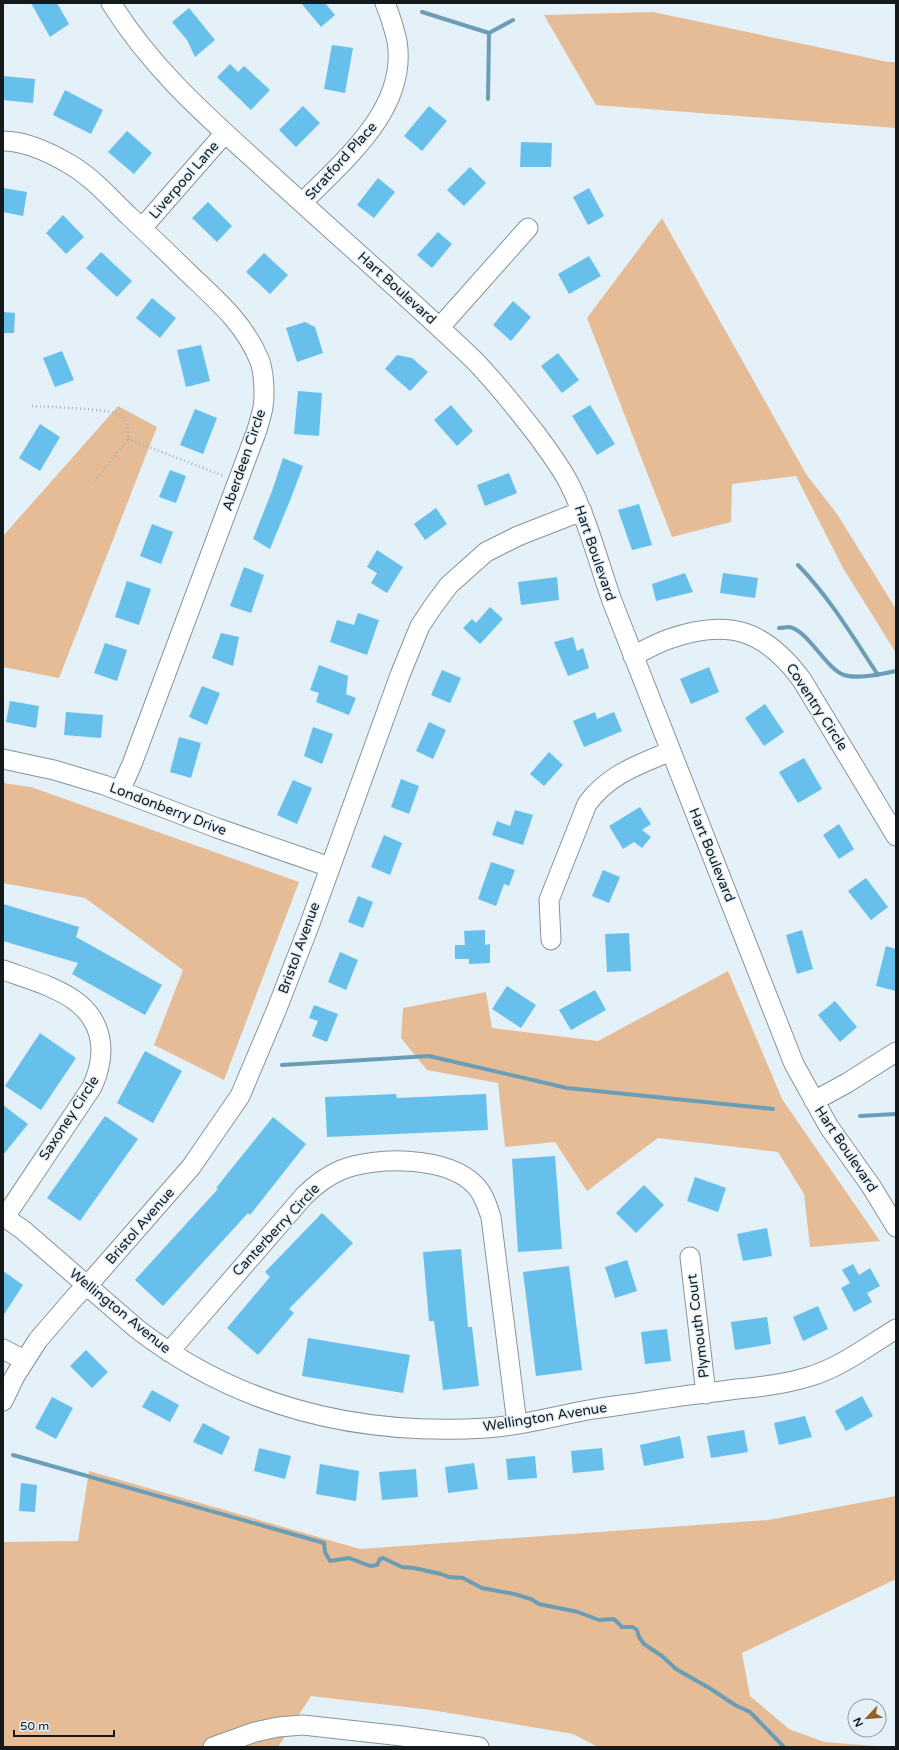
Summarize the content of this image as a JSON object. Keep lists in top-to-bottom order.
{
  "streets": {
    "street": [
      "Stratford Place",
      "Liverpool Lane",
      "Hart Boulevard",
      "Aberdeen Circle",
      "Coventry Circle",
      "Londonberry Drive",
      "Bristol Avenue",
      "Saxoney Circle",
      "Canterberry Circle",
      "Wellington Avenue",
      "Plymouth Court"
    ]
  },
  "crossings": [
    ["Stratford Place", "Hart Boulevard"],
    ["Liverpool Lane", "Hart Boulevard"],
    ["Liverpool Lane", "Aberdeen Circle"],
    ["Hart Boulevard", "Coventry Circle"],
    ["Hart Boulevard", "Bristol Avenue"],
    ["Aberdeen Circle", "Londonberry Drive"],
    ["Londonberry Drive", "Bristol Avenue"],
    ["Bristol Avenue", "Wellington Avenue"],
    ["Saxoney Circle", "Wellington Avenue"],
    ["Canterberry Circle", "Wellington Avenue"],
    ["Wellington Avenue", "Plymouth Court"]
  ],
  "scale_bar": "50 m",
  "north": "bottom left"
}
